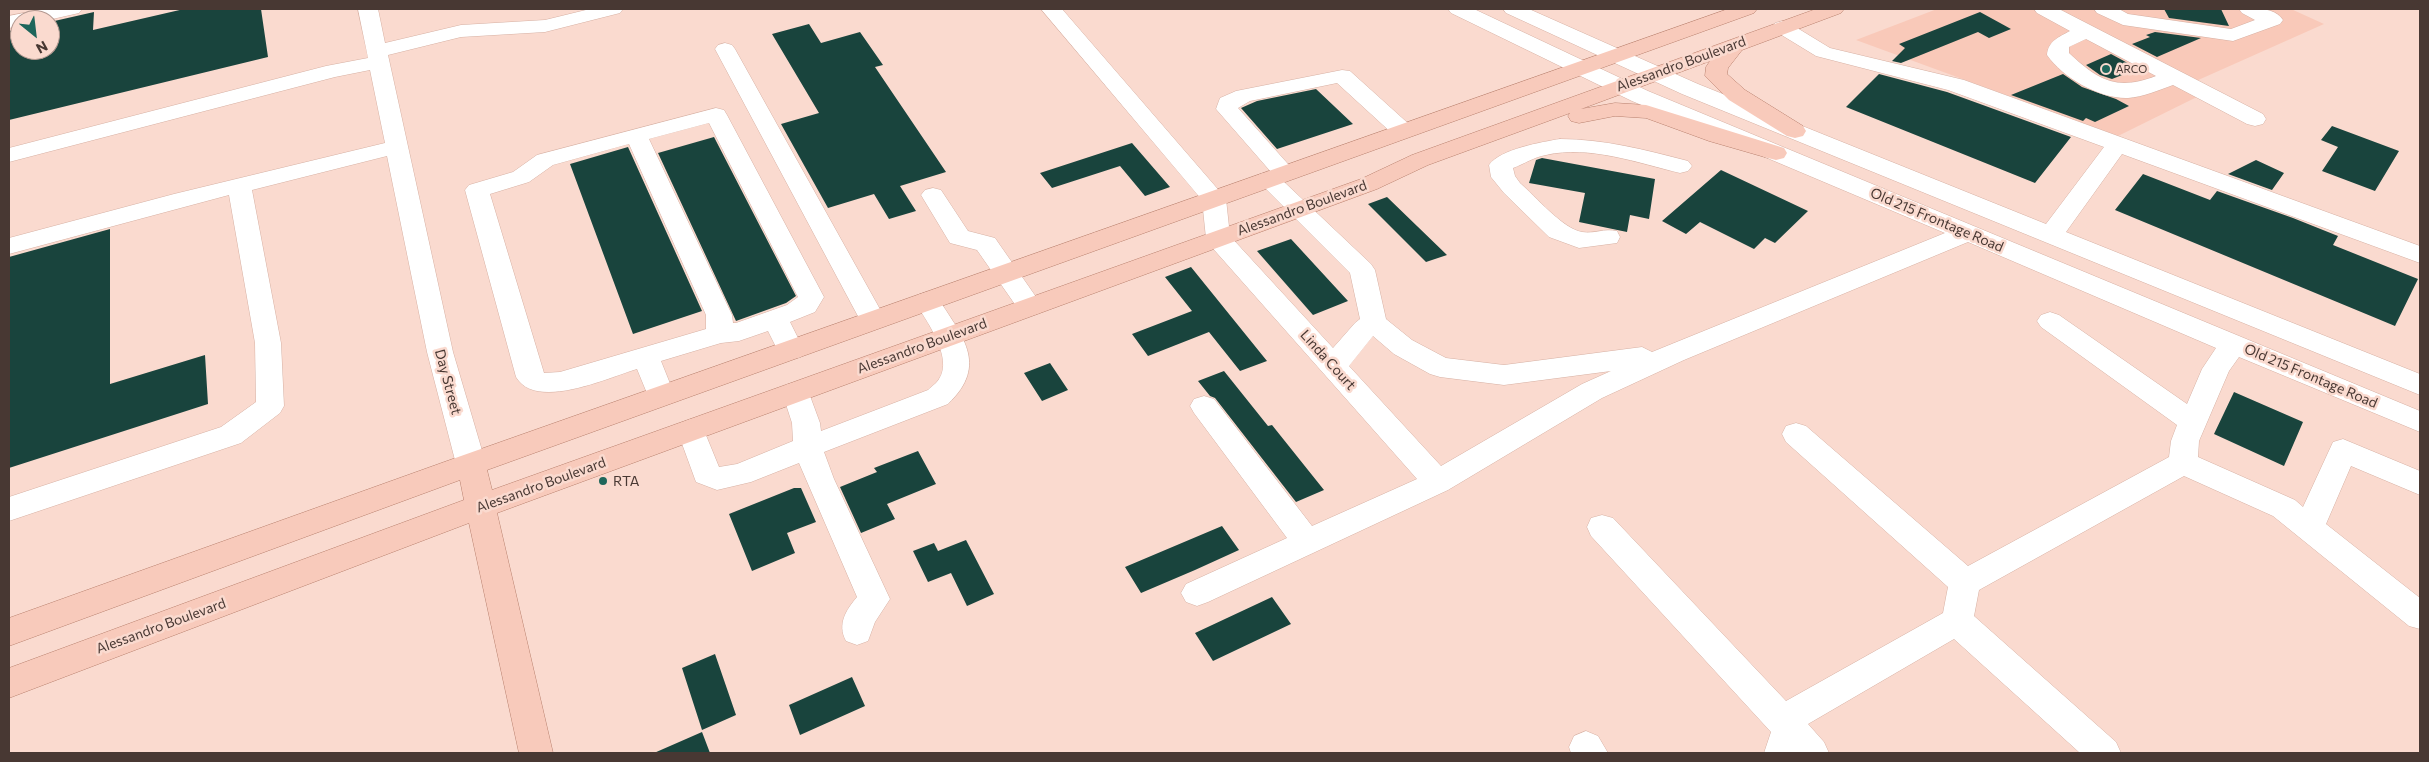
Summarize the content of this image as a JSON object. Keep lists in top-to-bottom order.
{
  "streets": {
    "main road": ["Alessandro Boulevard", "Day Street"],
    "street": ["Old 215 Frontage Road", "Linda Court"]
  },
  "crossings": [
    ["Alessandro Boulevard", "Old 215 Frontage Road"],
    ["Alessandro Boulevard", "Linda Court"],
    ["Alessandro Boulevard", "Day Street"]
  ],
  "places": ["ARCO", "RTA"],
  "north": "bottom right"
}
